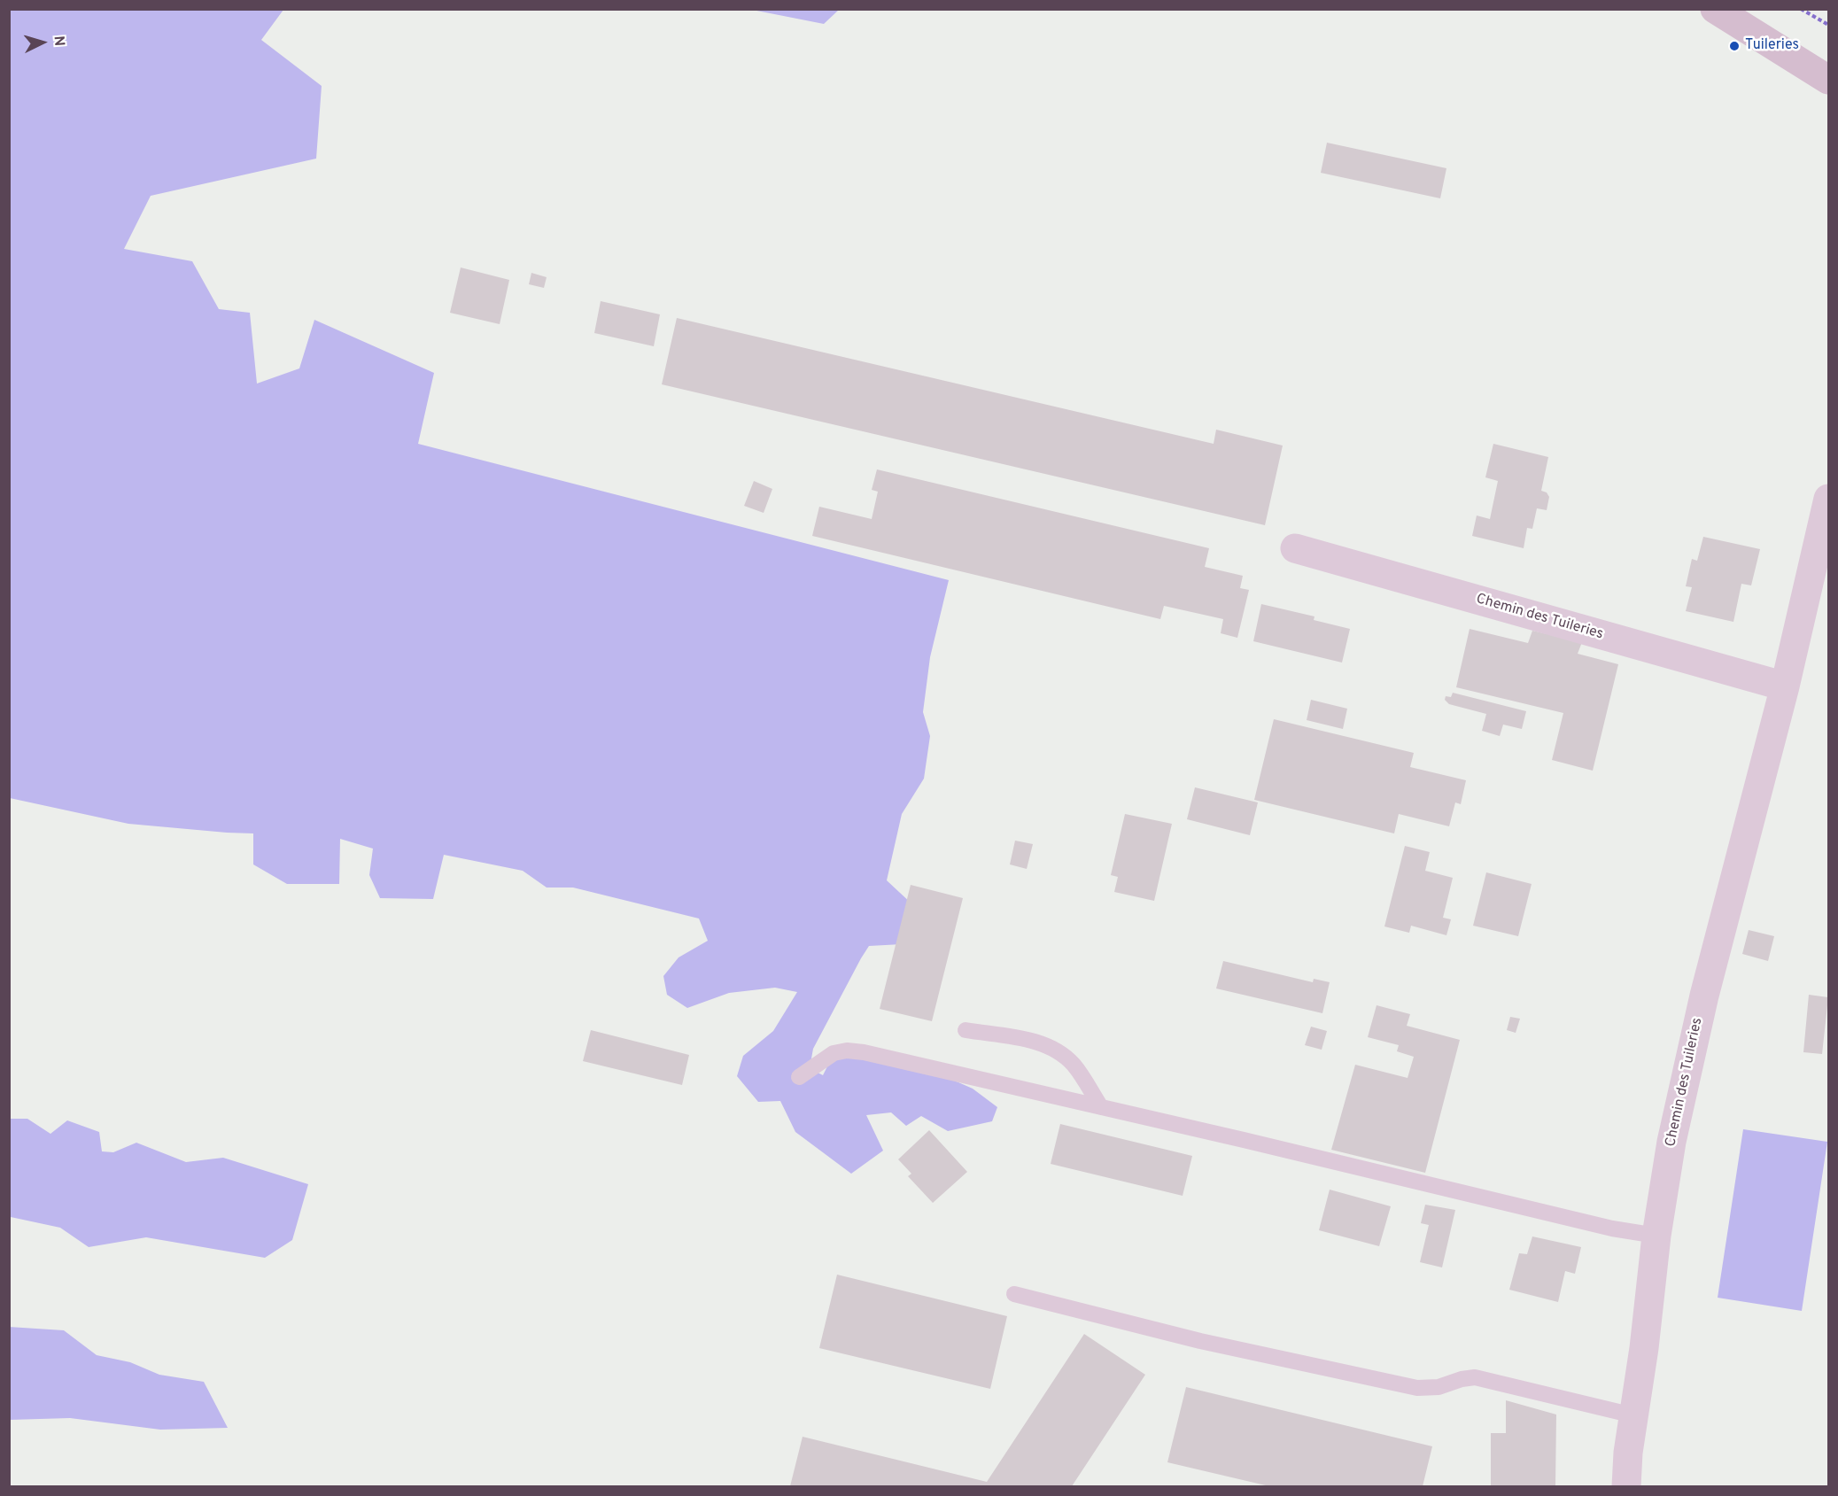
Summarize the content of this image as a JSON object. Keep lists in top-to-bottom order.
{
  "streets": {
    "street": ["Chemin des Tuileries"]
  },
  "places": ["Tuileries"],
  "north": "right"
}
